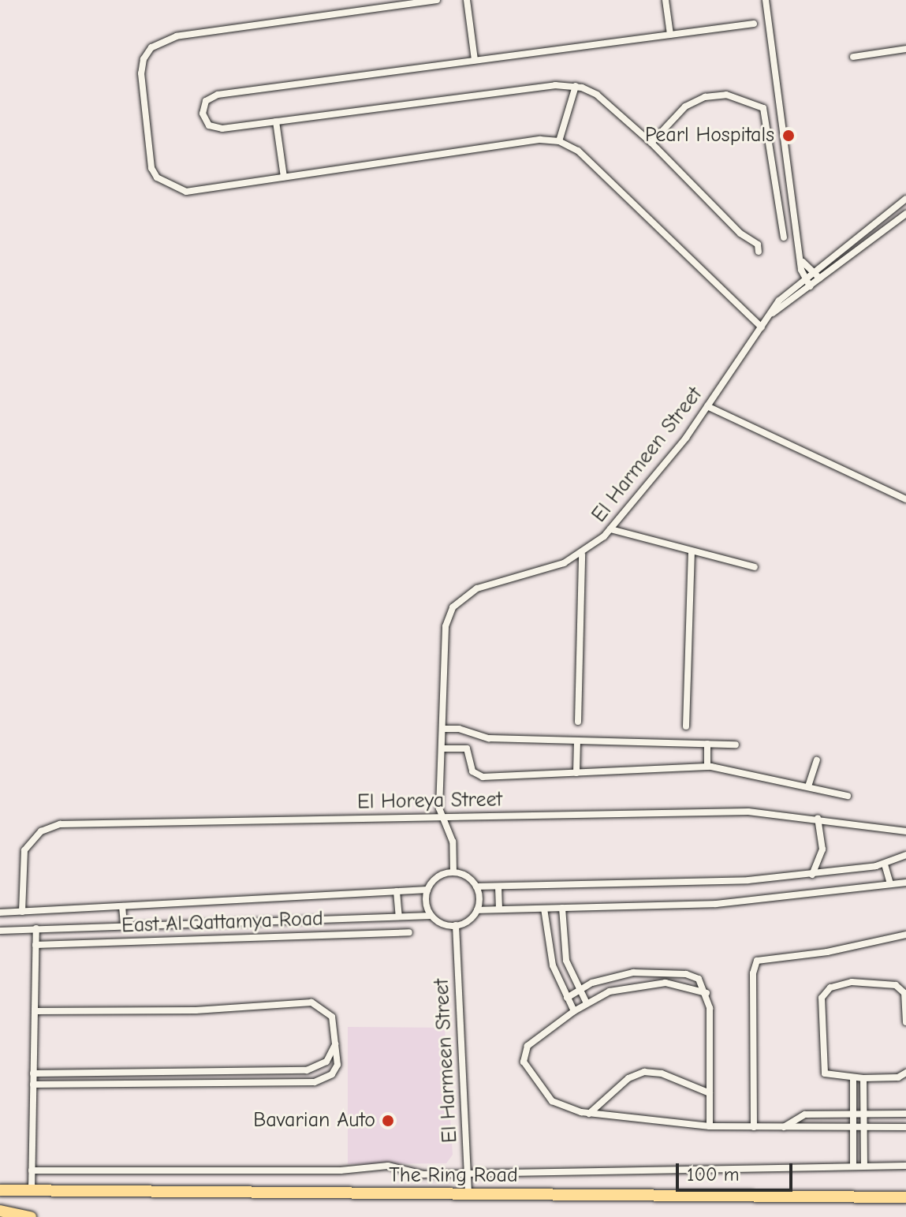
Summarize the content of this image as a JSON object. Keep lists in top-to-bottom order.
{
  "streets": {
    "highway": ["The Ring Road"],
    "street": ["El Harmeen Street", "El Horeya Street", "East Al Qattamya Road"]
  },
  "crossings": [
    ["El Harmeen Street", "El Horeya Street"],
    ["El Harmeen Street", "The Ring Road"]
  ],
  "places": ["Pearl Hospitals", "Bavarian Auto"],
  "scale_bar": "100 m"
}
